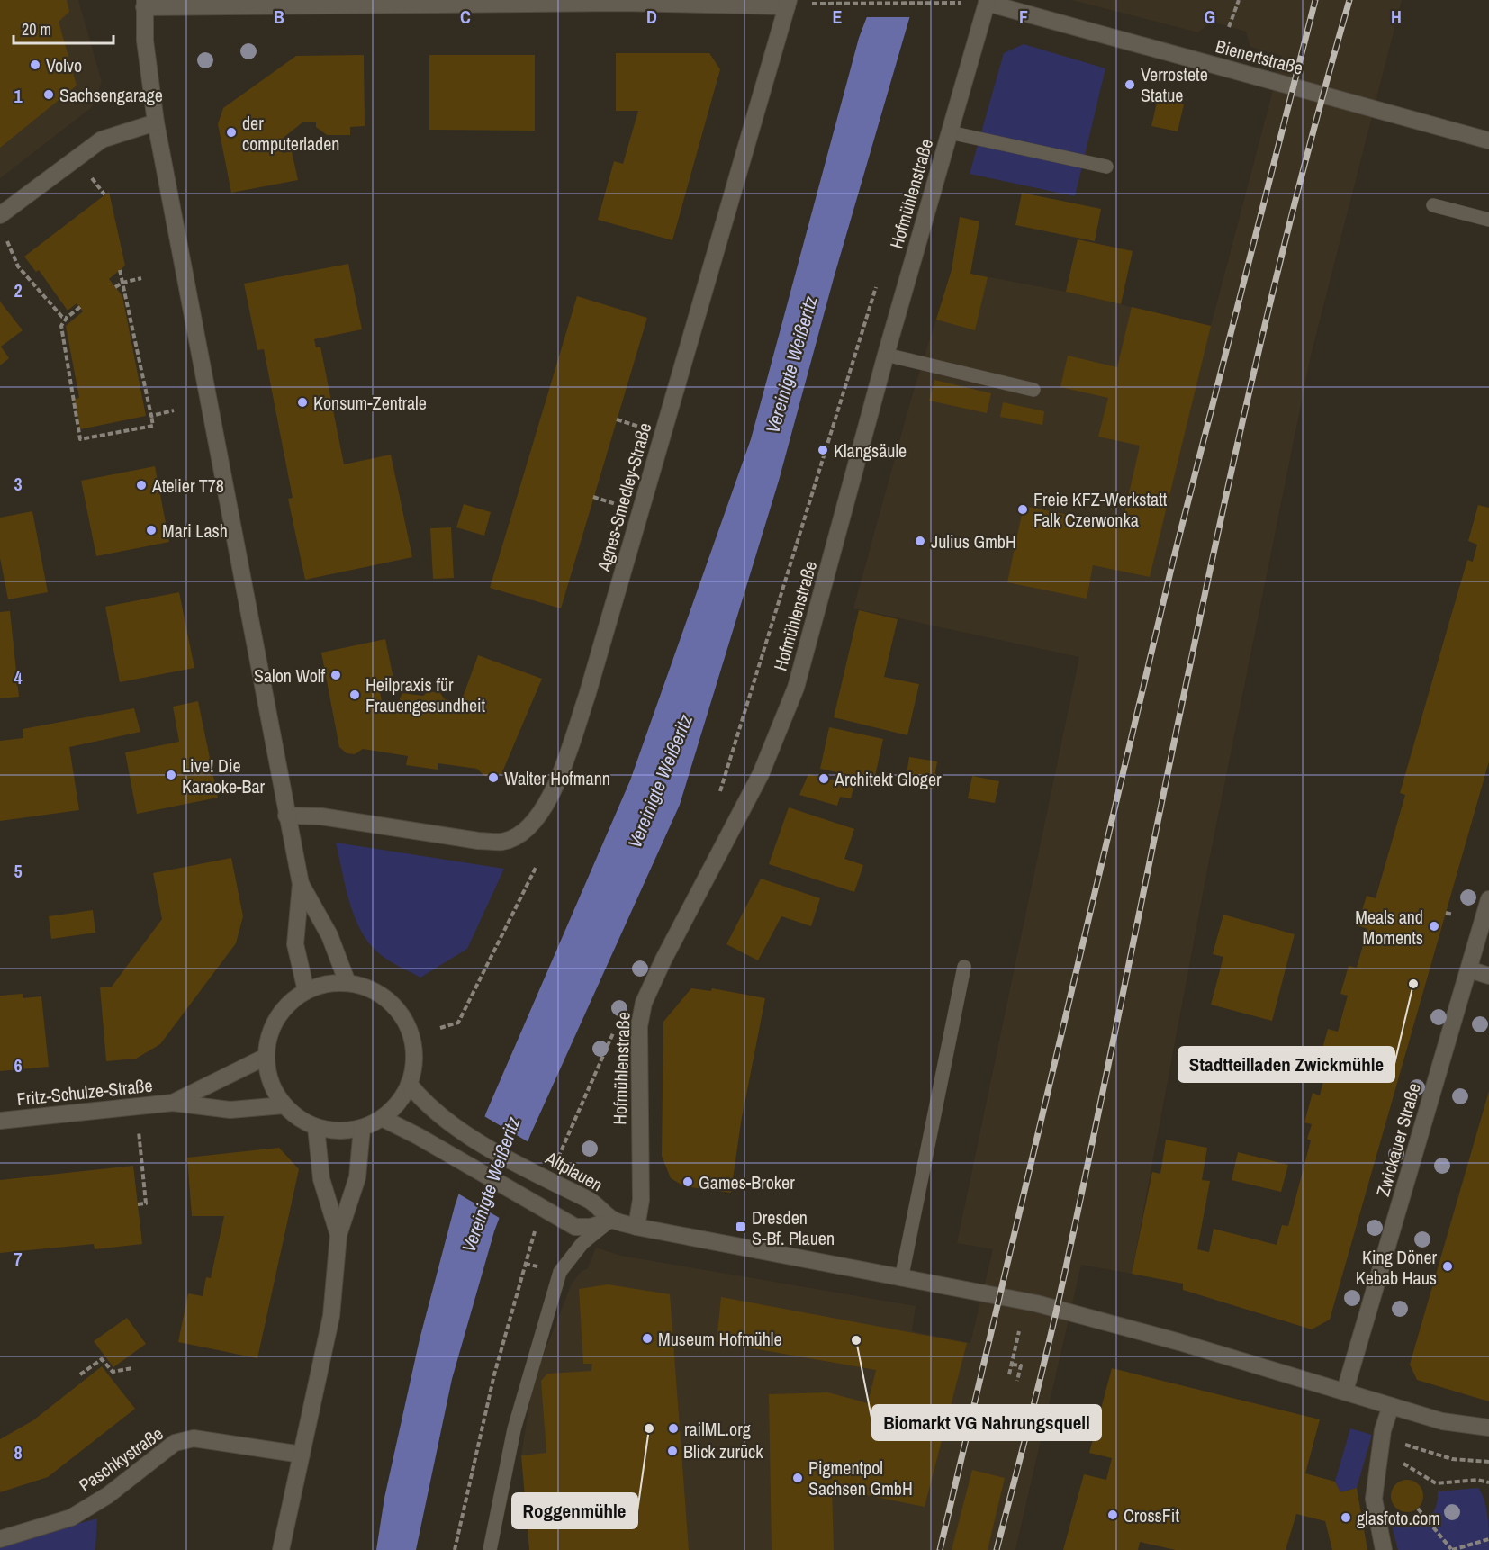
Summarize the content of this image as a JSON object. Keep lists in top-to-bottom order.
{
  "streets": {
    "street": [
      "Bienertstraße",
      "Hofmühlenstraße",
      "Agnes-Smedley-Straße",
      "Fritz-Schulze-Straße",
      "Zwickauer Straße",
      "Altplauen",
      "Paschkystraße"
    ]
  },
  "crossings": [
    ["Bienertstraße", "Hofmühlenstraße"],
    ["Fritz-Schulze-Straße", "Altplauen"]
  ],
  "water": ["Vereinigte Weißeritz"],
  "places": {
    "other": [
      "Volvo",
      "Verrostete Statue",
      "Sachsengarage",
      "der computerladen",
      "Konsum-Zentrale",
      "Klangsäule",
      "Atelier T78",
      "Freie KFZ-Werkstatt Falk Czerwonka",
      "Mari Lash",
      "Julius GmbH",
      "Salon Wolf",
      "Heilpraxis für Frauengesundheit",
      "Live! Die Karaoke-Bar",
      "Walter Hofmann",
      "Architekt Gloger",
      "Meals and Moments",
      "Stadtteilladen Zwickmühle",
      "Games-Broker",
      "King Döner Kebab Haus",
      "Museum Hofmühle",
      "Biomarkt VG Nahrungsquell",
      "Roggenmühle",
      "railML.org",
      "Blick zurück",
      "Pigmentpol Sachsen GmbH",
      "CrossFit",
      "glasfoto.com"
    ],
    "transit": ["Dresden S-Bf. Plauen"]
  },
  "scale_bar": "20 m",
  "grid": {
    "columns": [
      "B",
      "C",
      "D",
      "E",
      "F",
      "G",
      "H"
    ],
    "rows": [
      "1",
      "2",
      "3",
      "4",
      "5",
      "6",
      "7",
      "8"
    ]
  }
}
